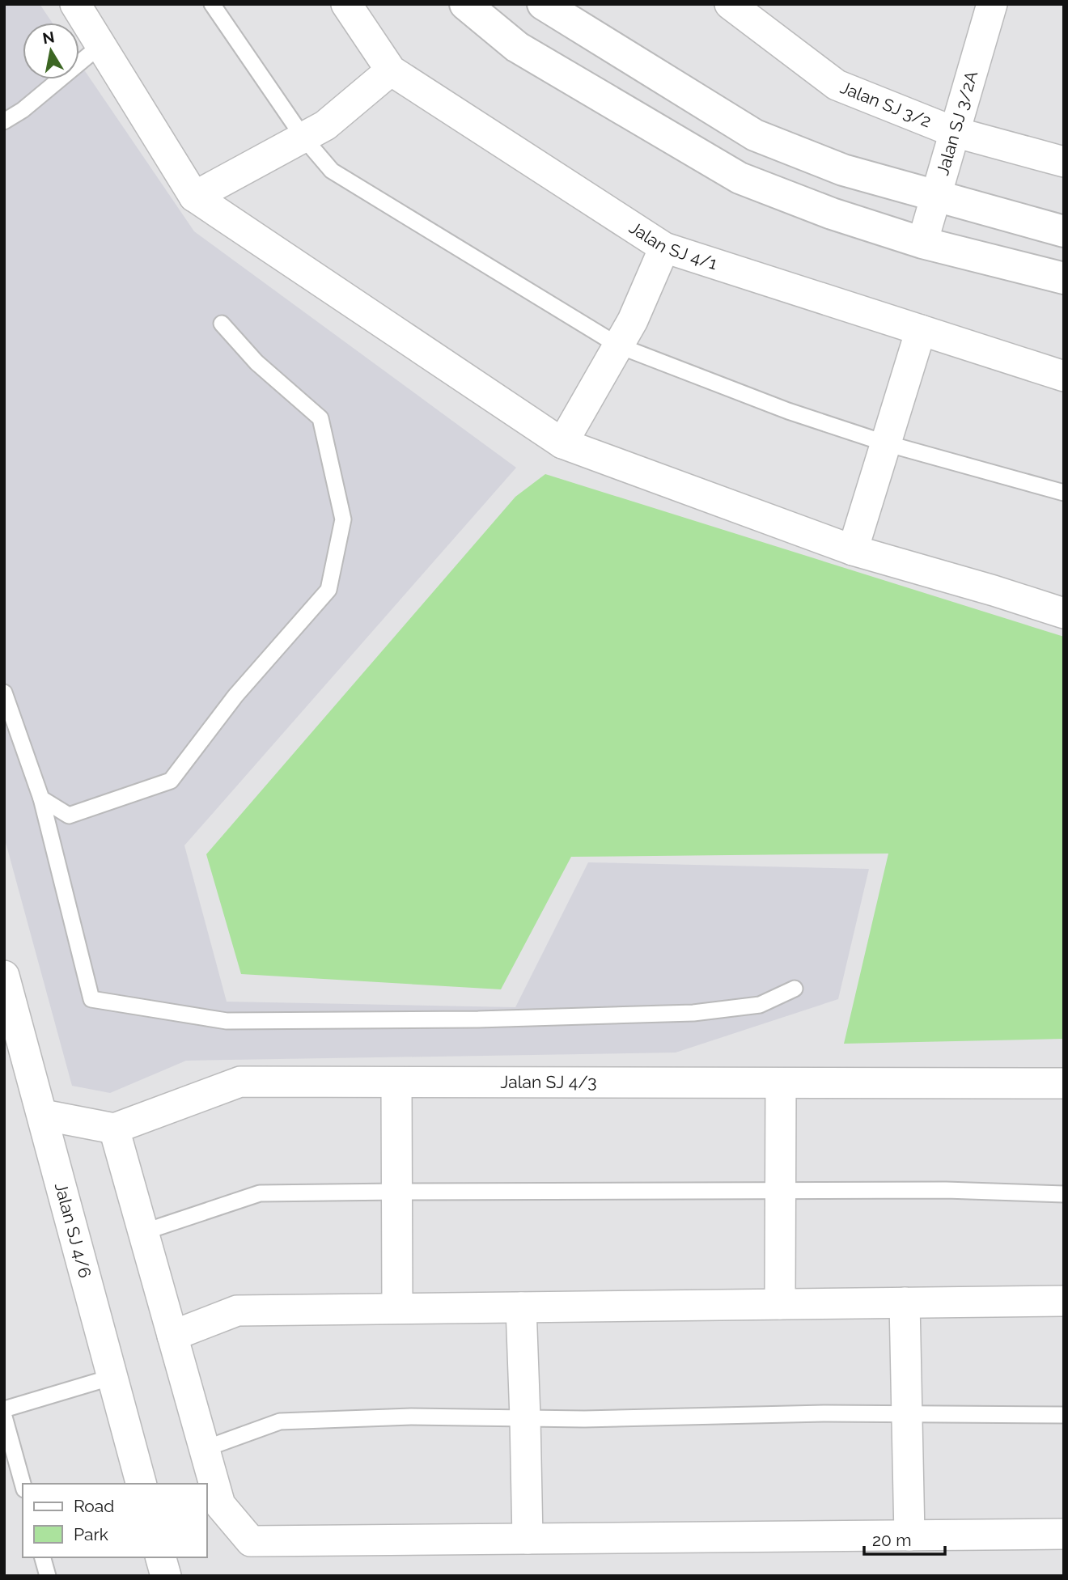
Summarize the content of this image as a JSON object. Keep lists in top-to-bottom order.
{
  "streets": {
    "street": [
      "Jalan SJ 3/2",
      "Jalan SJ 3/2A",
      "Jalan SJ 4/1",
      "Jalan SJ 4/3",
      "Jalan SJ 4/6"
    ]
  },
  "crossings": [
    ["Jalan SJ 3/2", "Jalan SJ 3/2A"]
  ],
  "legend": ["Road", "Park"],
  "scale_bar": "20 m",
  "north": "top"
}
